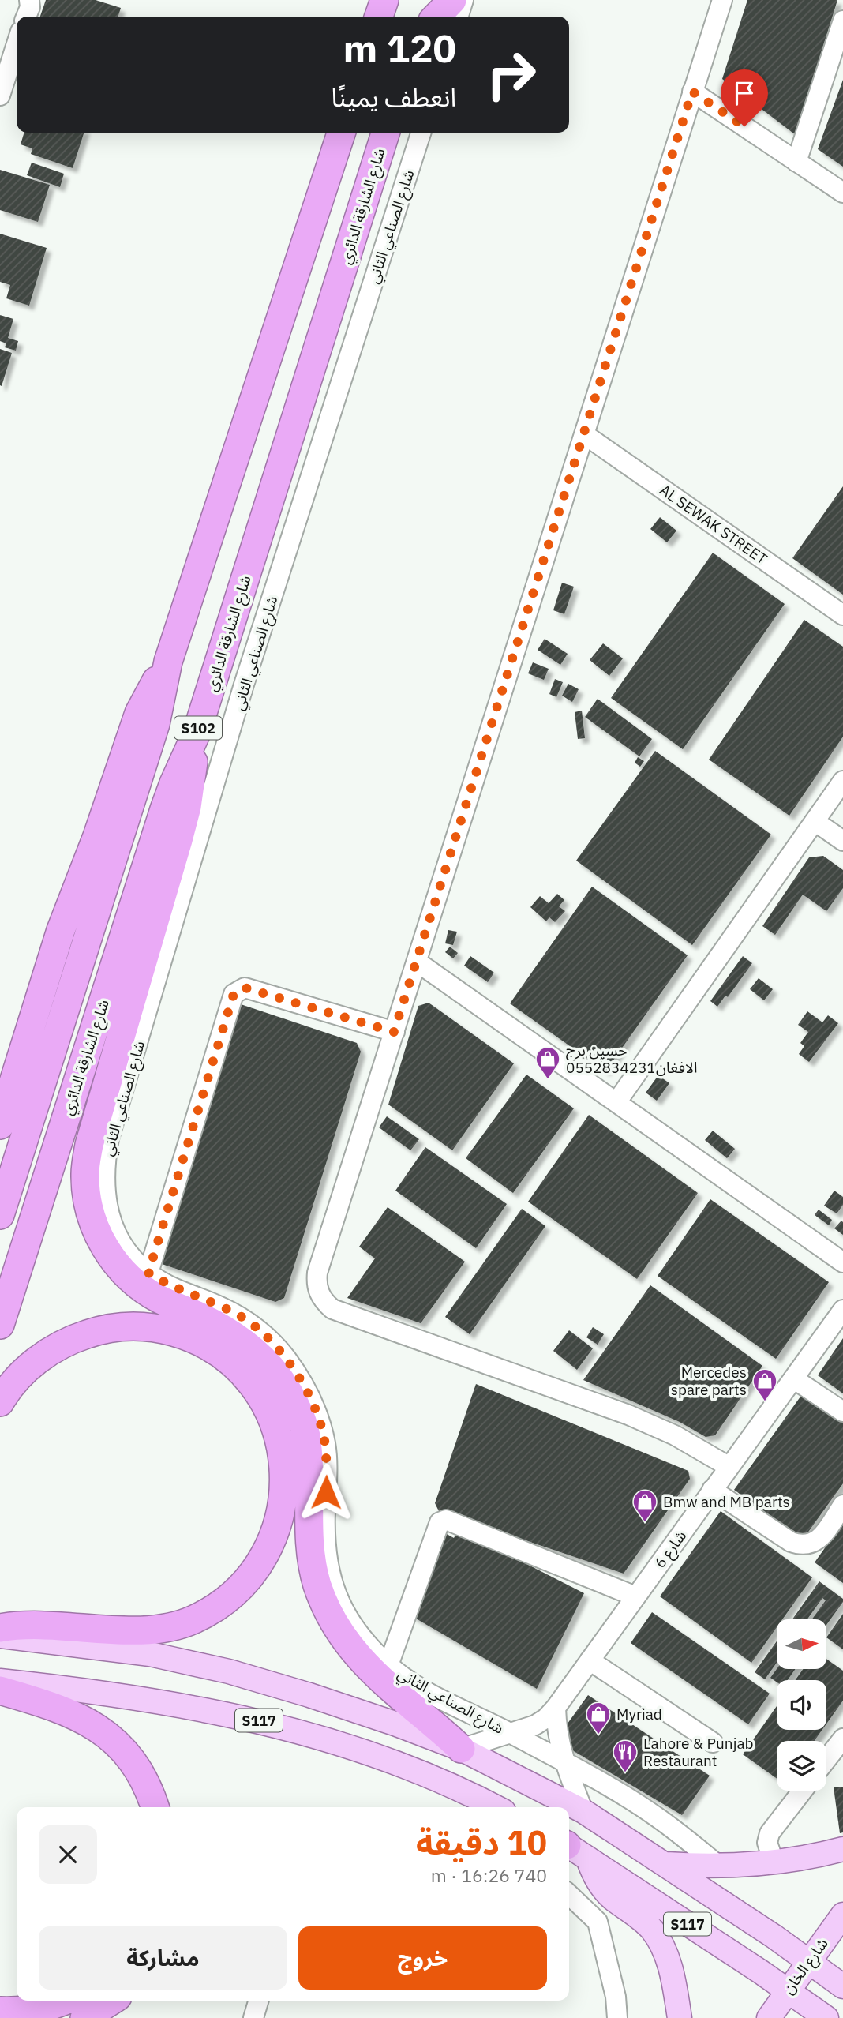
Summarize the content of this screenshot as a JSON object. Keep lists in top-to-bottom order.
{
  "streets": {
    "highway": ["شارع الشارقة الدائري", "S102"],
    "main road": ["S117", "شارع الخان"],
    "street": ["شارع الصناعي الثاني", "AL SEWAK STREET", "شارع 6"]
  },
  "crossings": [
    ["شارع الصناعي الثاني", "شارع 6"],
    ["شارع 6", "S117"],
    ["S117", "شارع الخان"]
  ],
  "places": {
    "shop": [
      "حسين برج الافغان0552834231",
      "Mercedes spare parts",
      "Bmw and MB parts",
      "Myriad"
    ],
    "restaurant": ["Lahore & Punjab Restaurant"]
  },
  "north": "right",
  "page": {
    "turn": ["120 m", "انعطف يمينًا"],
    "heading": ["10 دقيقة", "740 m · 16:26"],
    "buttons": ["خروج", "مشاركة"]
  }
}
